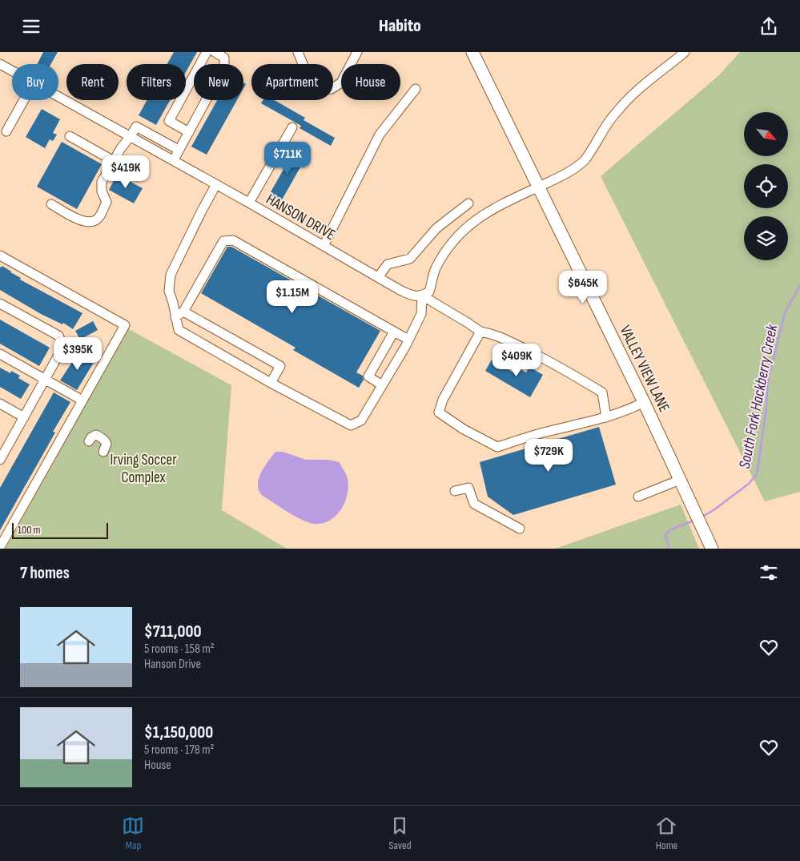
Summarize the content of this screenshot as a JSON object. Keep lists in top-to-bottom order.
{
  "streets": {
    "main road": ["VALLEY VIEW LANE"],
    "street": ["HANSON DRIVE"]
  },
  "water": ["South Fork Hackberry Creek"],
  "parks": ["Irving Soccer Complex"],
  "scale_bar": "100 m",
  "north": "bottom right",
  "page": {
    "header": "Habito",
    "chip": [
      "Buy",
      "Rent",
      "Filters",
      "New",
      "Apartment",
      "House"
    ],
    "price": [
      "$711K",
      "$419K",
      "$645K",
      "$1.15M",
      "$395K",
      "$409K",
      "$729K"
    ],
    "scale": "100 m",
    "heading": "7 homes",
    "list": [
      {
        "name": "$711,000",
        "note": "5 rooms · 158 m² · Hanson Drive"
      },
      {
        "name": "$1,150,000",
        "note": "5 rooms · 178 m² · House"
      }
    ],
    "tabs": ["Map", "Saved", "Home"]
  }
}
